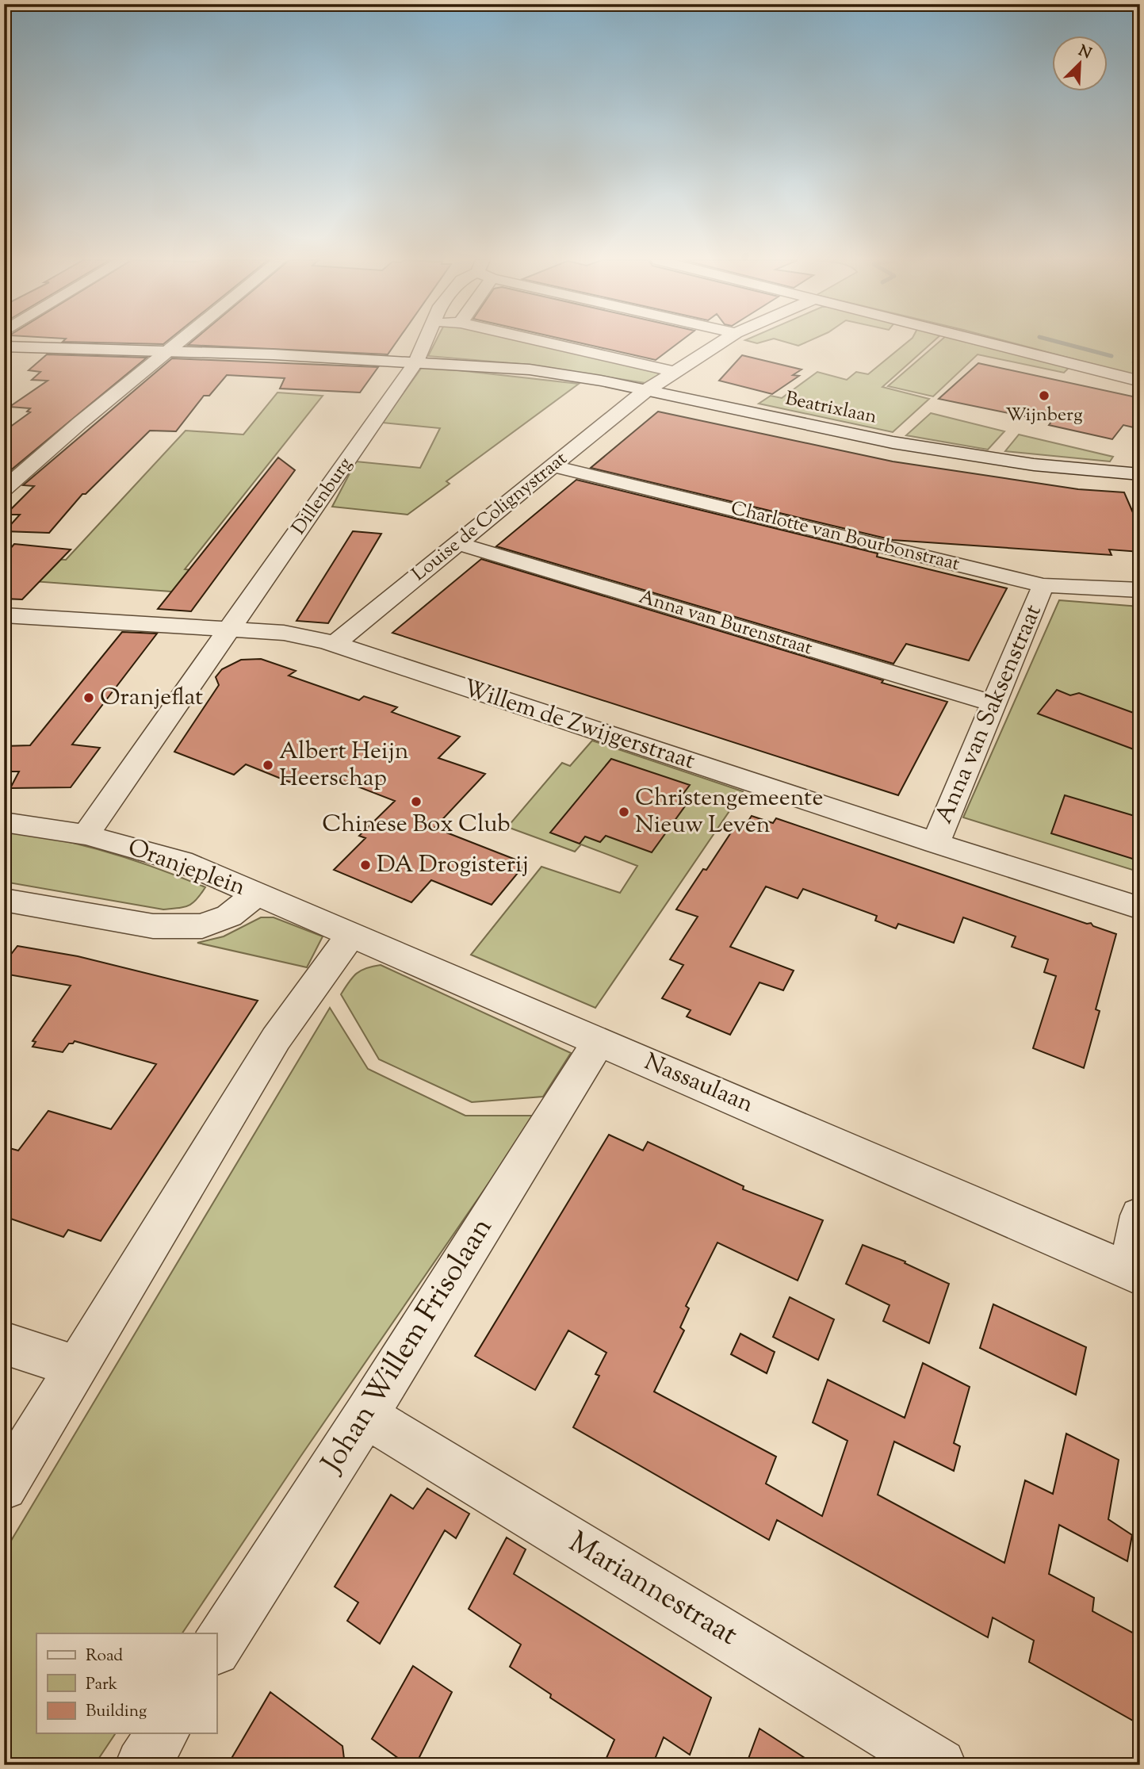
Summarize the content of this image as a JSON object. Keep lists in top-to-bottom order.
{
  "streets": {
    "street": [
      "Beatrixlaan",
      "Dillenburg",
      "Louise de Colignystraat",
      "Charlotte van Bourbonstraat",
      "Anna van Burenstraat",
      "Anna van Saksenstraat",
      "Willem de Zwijgerstraat",
      "Oranjeplein",
      "Nassaulaan",
      "Johan Willem Frisolaan",
      "Mariannestraat"
    ]
  },
  "crossings": [
    ["Beatrixlaan", "Dillenburg"],
    ["Beatrixlaan", "Louise de Colignystraat"],
    ["Dillenburg", "Willem de Zwijgerstraat"],
    ["Louise de Colignystraat", "Charlotte van Bourbonstraat"],
    ["Louise de Colignystraat", "Anna van Burenstraat"],
    ["Louise de Colignystraat", "Willem de Zwijgerstraat"],
    ["Charlotte van Bourbonstraat", "Anna van Saksenstraat"],
    ["Anna van Burenstraat", "Anna van Saksenstraat"],
    ["Anna van Saksenstraat", "Willem de Zwijgerstraat"],
    ["Oranjeplein", "Nassaulaan"],
    ["Nassaulaan", "Johan Willem Frisolaan"],
    ["Johan Willem Frisolaan", "Mariannestraat"]
  ],
  "places": [
    "Wijnberg",
    "Oranjeflat",
    "Albert Heijn Heerschap",
    "Chinese Box Club",
    "Christengemeente Nieuw Leven",
    "DA Drogisterij"
  ],
  "legend": ["Road", "Park", "Building"],
  "north": "top right"
}
